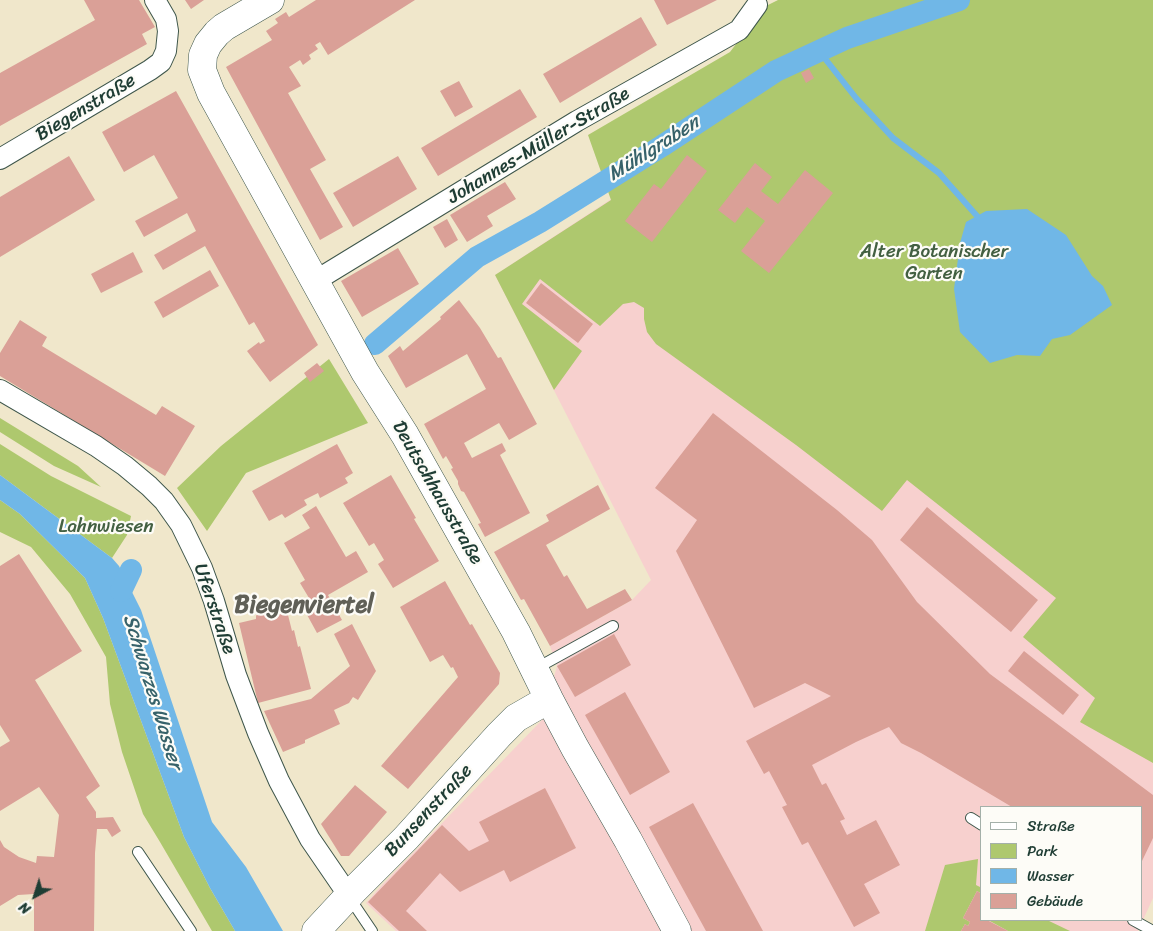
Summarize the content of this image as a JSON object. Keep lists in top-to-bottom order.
{
  "streets": {
    "main road": ["Deutschhausstraße", "Bunsenstraße"],
    "street": ["Biegenstraße", "Johannes-Müller-Straße", "Uferstraße"]
  },
  "crossings": [
    ["Johannes-Müller-Straße", "Deutschhausstraße"],
    ["Deutschhausstraße", "Bunsenstraße"],
    ["Uferstraße", "Bunsenstraße"]
  ],
  "districts": ["Biegenviertel"],
  "water": ["Mühlgraben", "Schwarzes Wasser"],
  "parks": ["Alter Botanischer Garten", "Lahnwiesen"],
  "legend": [
    "Straße",
    "Park",
    "Wasser",
    "Gebäude"
  ],
  "north": "bottom left"
}
